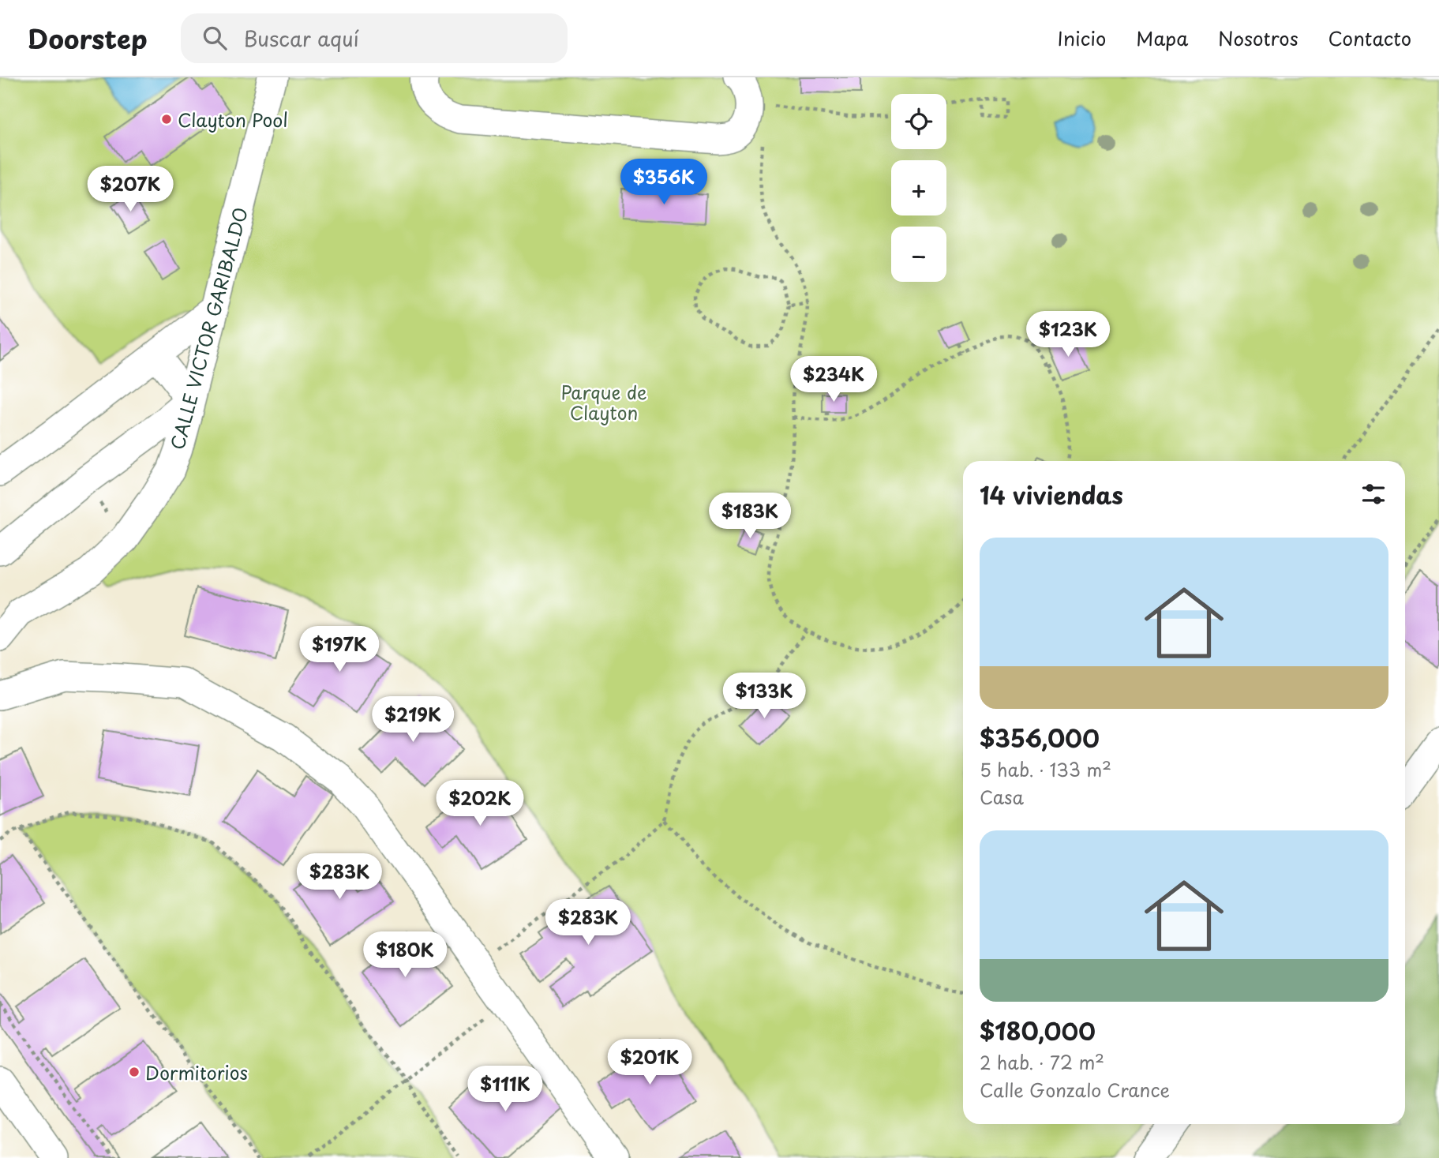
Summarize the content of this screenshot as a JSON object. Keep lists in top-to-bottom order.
{
  "streets": {
    "street": ["CALLE VICTOR GARIBALDO"]
  },
  "parks": ["Parque de Clayton"],
  "places": ["Clayton Pool", "Dormitorios"],
  "page": {
    "header": "Doorstep",
    "search": "Buscar aquí",
    "nav": [
      "Inicio",
      "Mapa",
      "Nosotros",
      "Contacto"
    ],
    "map_buttons": ["+", "−"],
    "price": [
      "$356K",
      "$207K",
      "$123K",
      "$234K",
      "$183K",
      "$197K",
      "$133K",
      "$219K",
      "$202K",
      "$283K",
      "$283K",
      "$180K",
      "$201K",
      "$111K"
    ],
    "heading": "14 viviendas",
    "list": [
      {
        "name": "$356,000",
        "note": "5 hab. · 133 m² · Casa"
      },
      {
        "name": "$180,000",
        "note": "2 hab. · 72 m² · Calle Gonzalo Crance"
      }
    ]
  }
}
